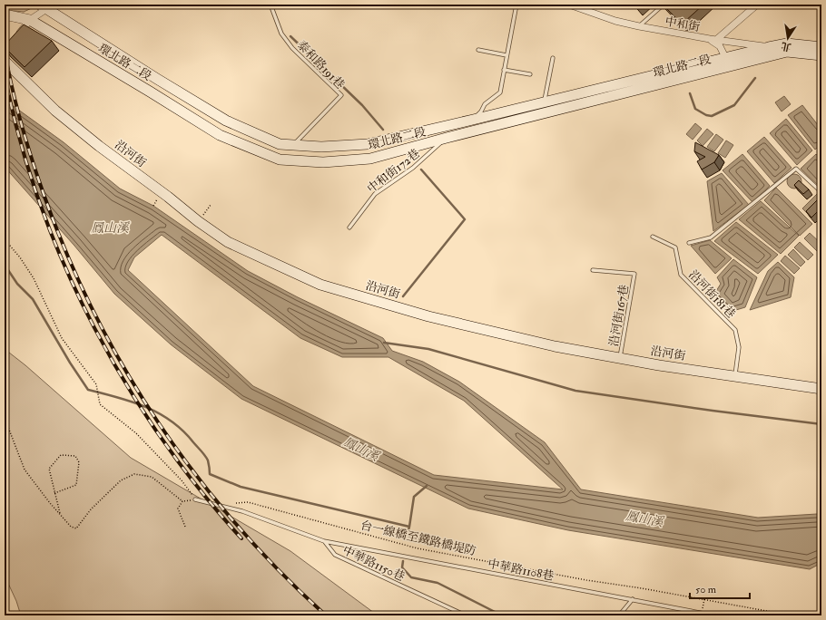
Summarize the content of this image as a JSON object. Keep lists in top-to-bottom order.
{
  "streets": {
    "street": ["中和街", "環北路二段", "沿河街"],
    "lane": [
      "泰和路191巷",
      "中和街172巷",
      "沿河街181巷",
      "沿河街167巷",
      "中華路1150巷",
      "中華路1108巷"
    ],
    "path": ["台一線橋至鐵路橋堤防"]
  },
  "crossings": [
    ["中和街", "環北路二段"],
    ["環北路二段", "泰和路191巷"],
    ["環北路二段", "中和街172巷"],
    ["沿河街", "沿河街181巷"],
    ["沿河街", "沿河街167巷"],
    ["中華路1150巷", "中華路1108巷"]
  ],
  "water": ["鳳山溪"],
  "scale_bar": "50 m",
  "north": "bottom"
}
